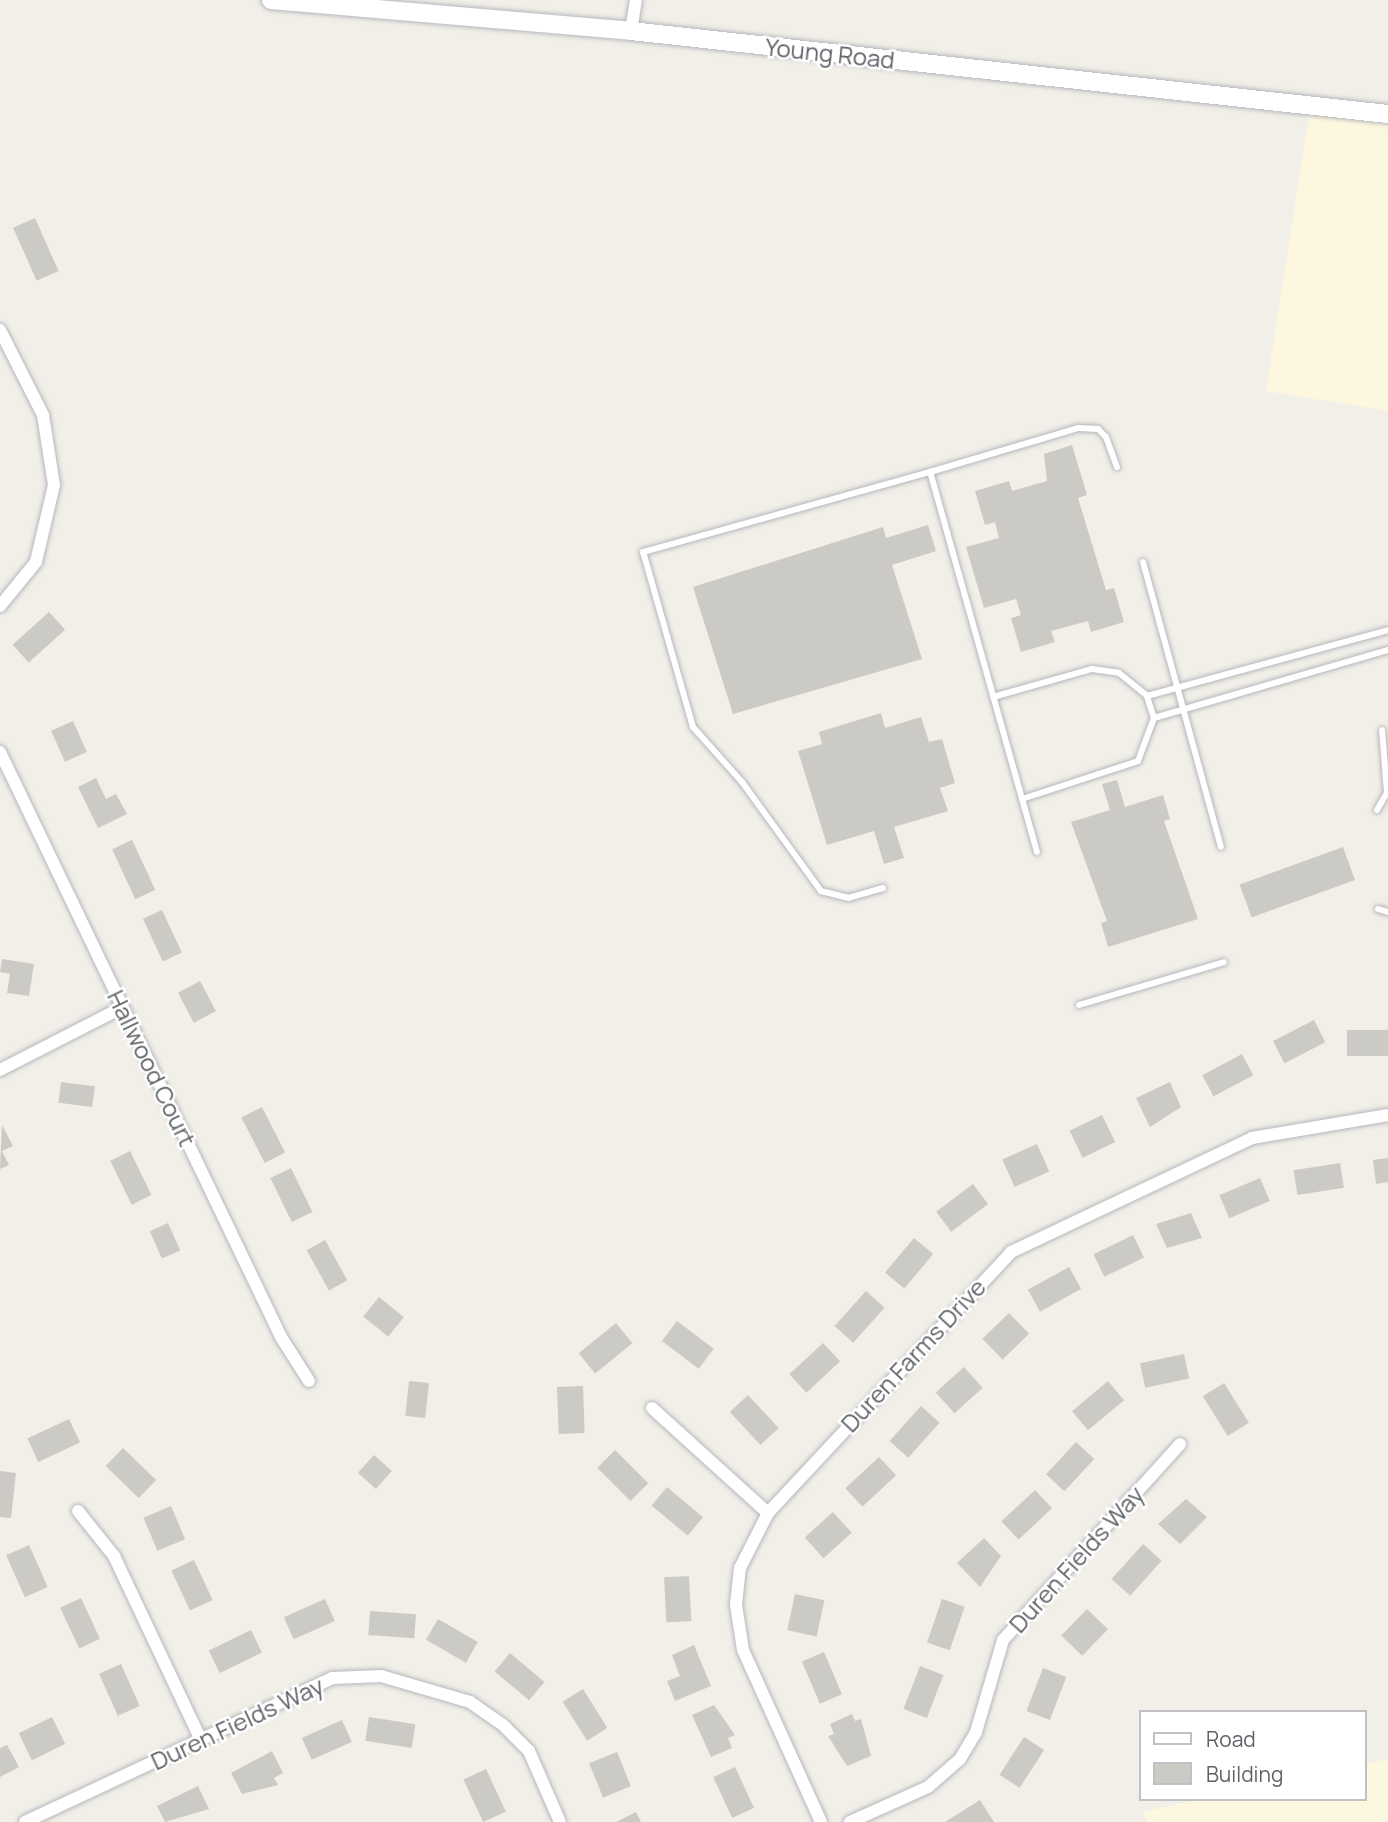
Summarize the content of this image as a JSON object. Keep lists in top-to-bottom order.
{
  "streets": {
    "street": [
      "Young Road",
      "Hallwood Court",
      "Duren Farms Drive",
      "Duren Fields Way"
    ]
  },
  "legend": ["Road", "Building"]
}
